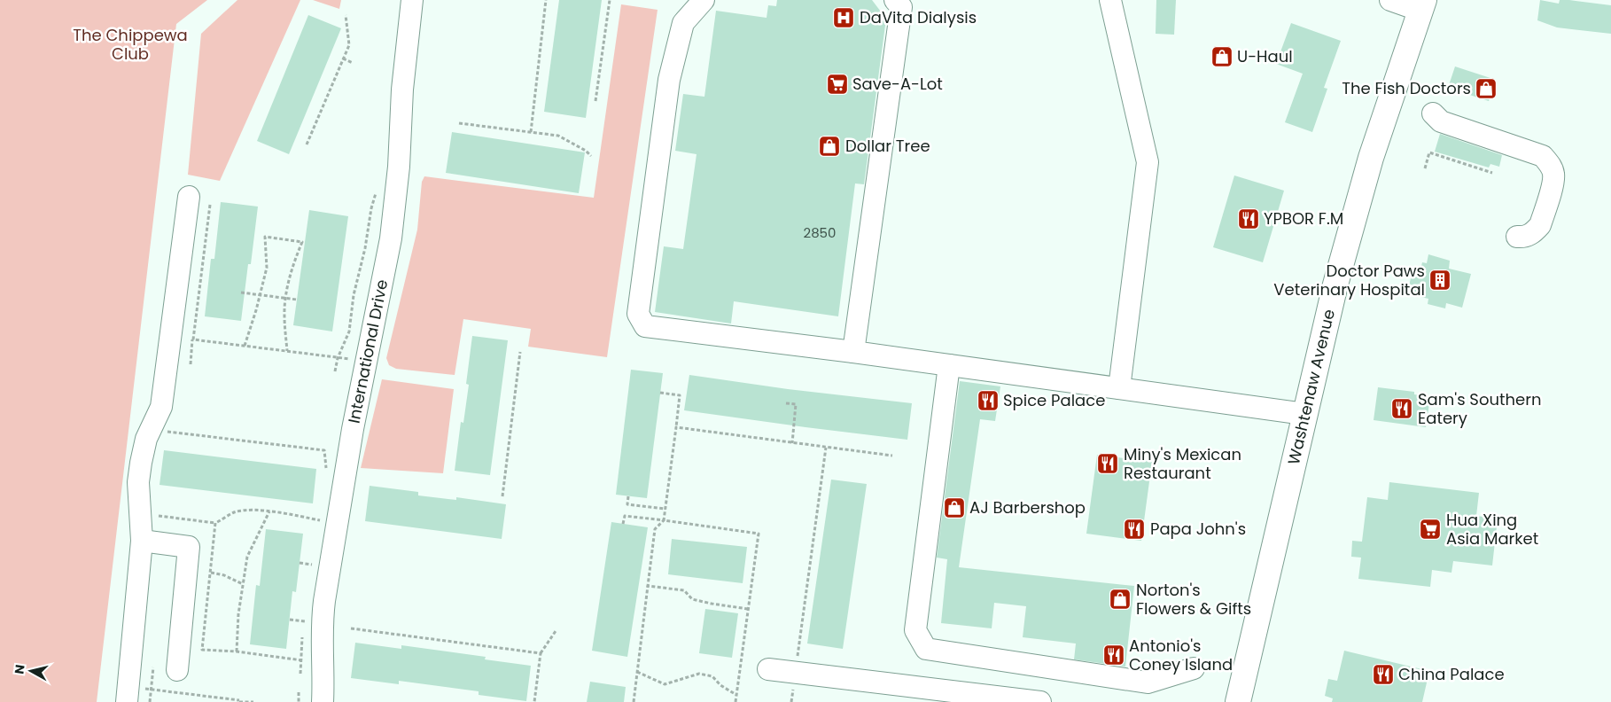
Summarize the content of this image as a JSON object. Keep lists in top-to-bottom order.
{
  "streets": {
    "main road": ["Washtenaw Avenue"],
    "street": ["International Drive"]
  },
  "parks": ["The Chippewa Club"],
  "places": {
    "hospital": ["DaVita Dialysis"],
    "shop": [
      "U-Haul",
      "The Fish Doctors",
      "Dollar Tree",
      "AJ Barbershop",
      "Norton's Flowers & Gifts"
    ],
    "supermarket": ["Save-A-Lot", "Hua Xing Asia Market"],
    "restaurant": [
      "YPBOR F.M",
      "Spice Palace",
      "Sam's Southern Eatery",
      "Miny's Mexican Restaurant",
      "Papa John's",
      "Antonio's Coney Island",
      "China Palace"
    ],
    "building": ["Doctor Paws Veterinary Hospital"]
  },
  "house_numbers": ["2850"],
  "north": "left"
}
